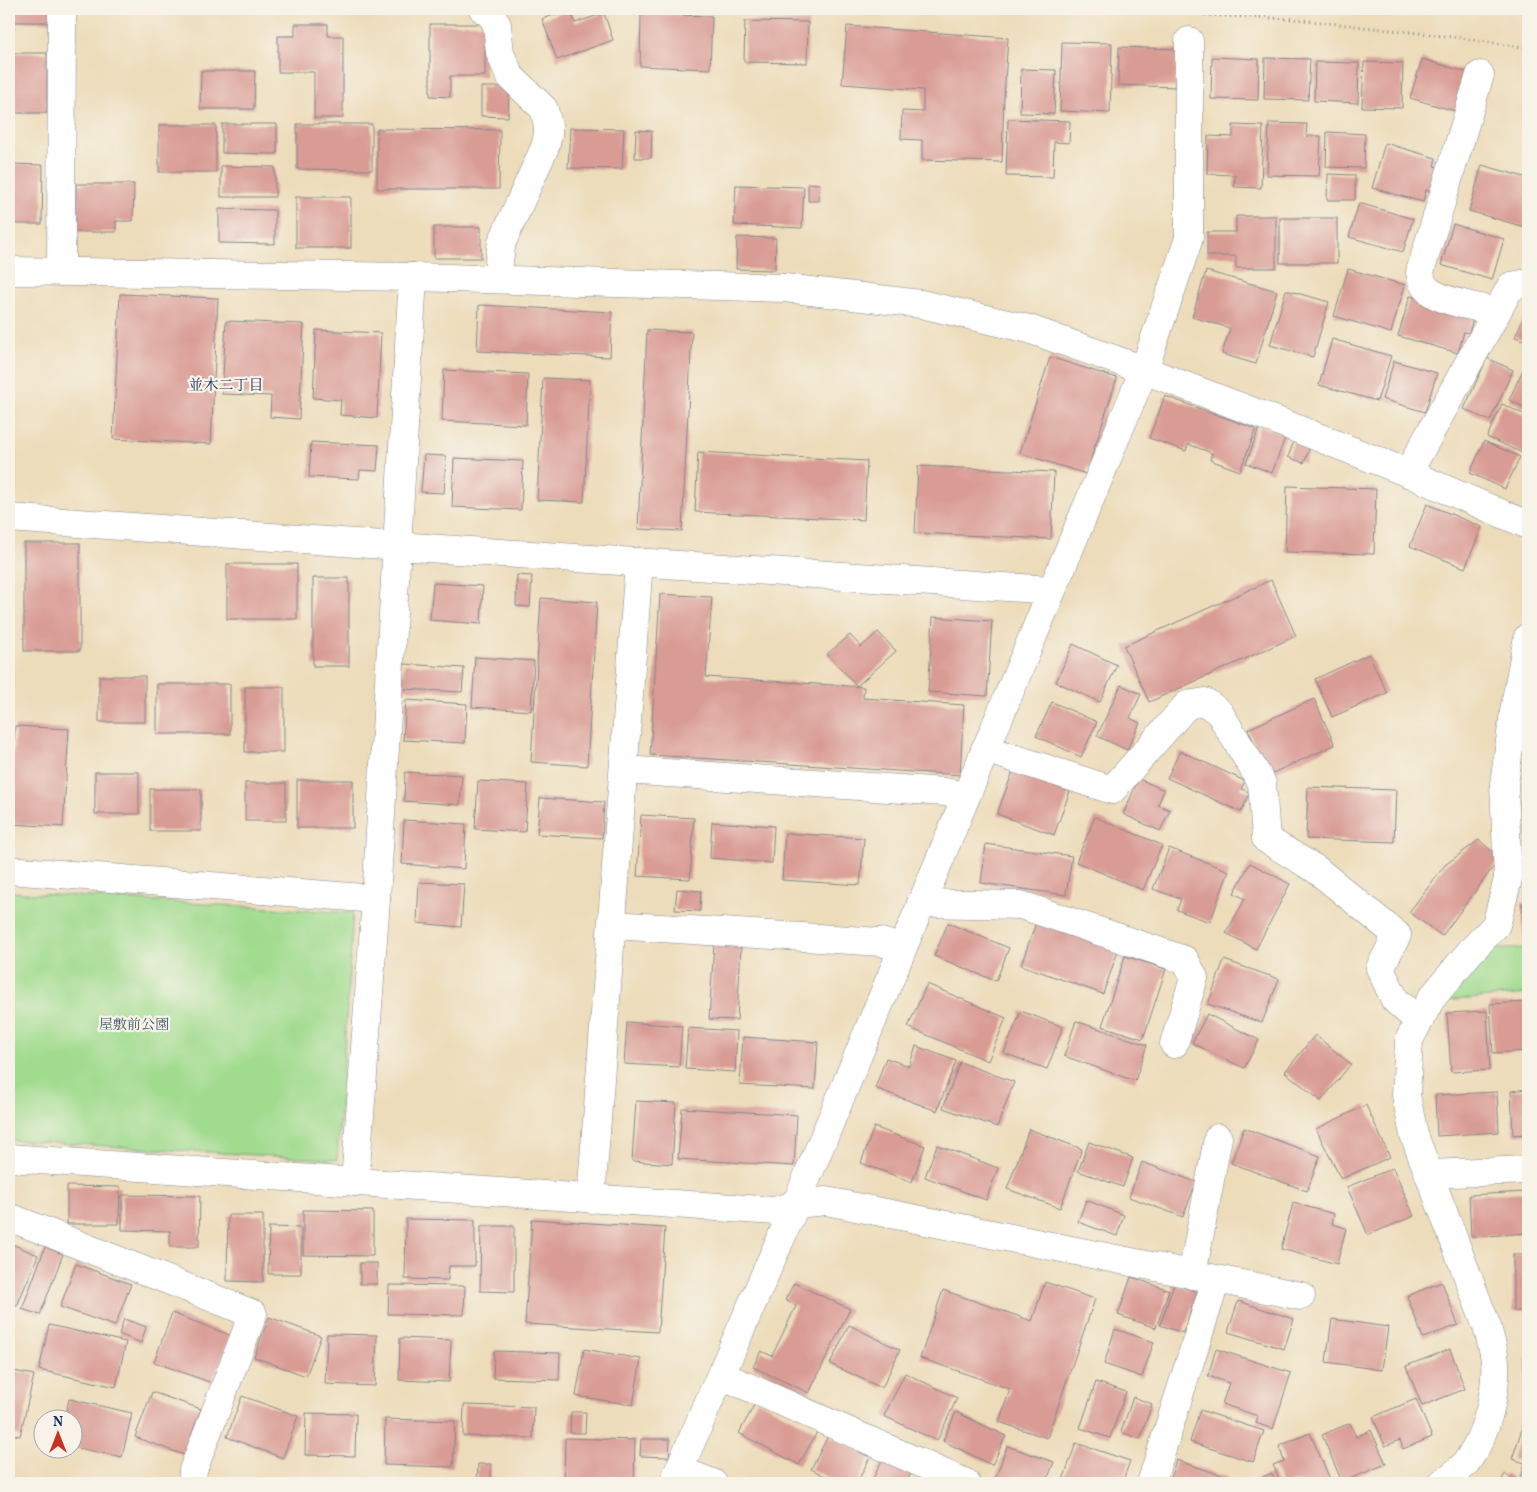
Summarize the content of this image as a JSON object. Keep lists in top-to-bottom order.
{
  "districts": ["並木二丁目"],
  "parks": ["屋敷前公園"],
  "north": "top"
}
